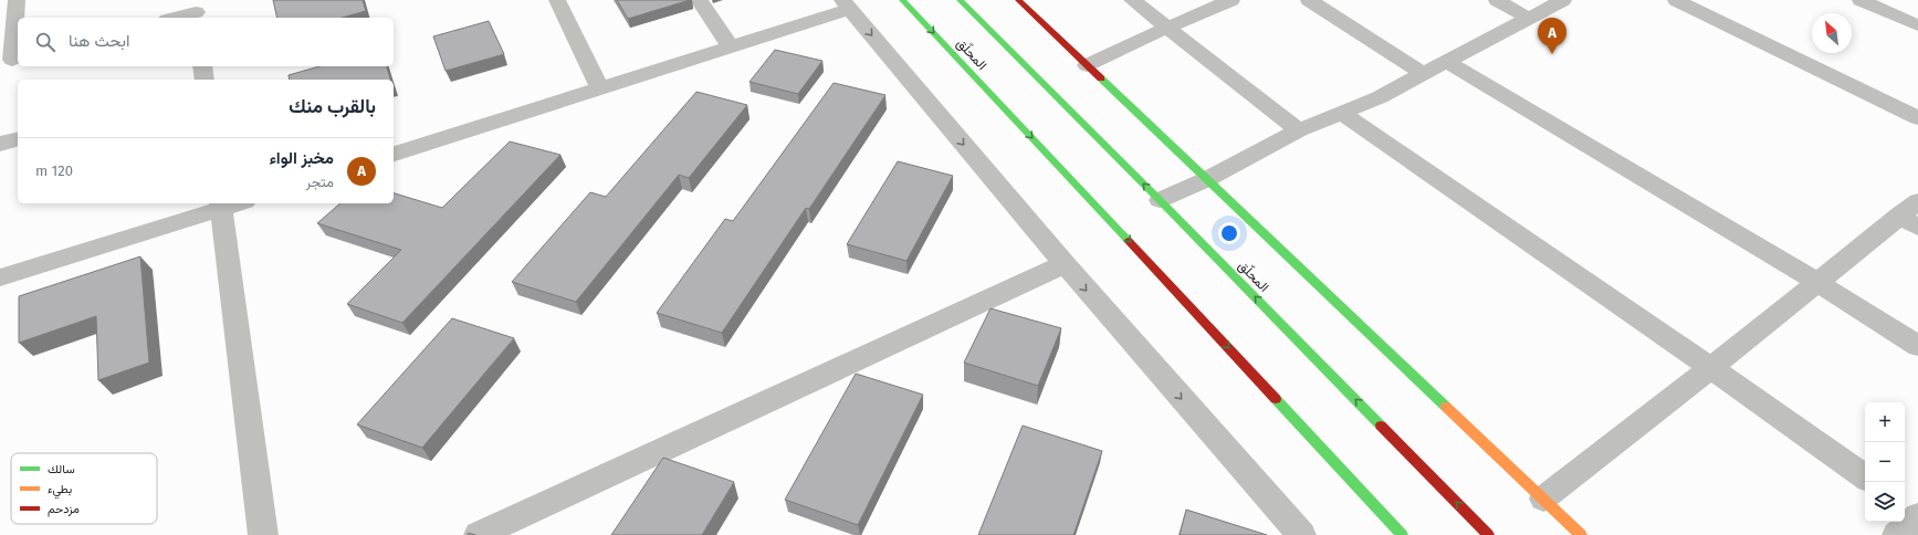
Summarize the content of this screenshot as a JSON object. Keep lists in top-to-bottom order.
{
  "streets": {
    "main road": ["المحلّق"]
  },
  "legend": ["سالك", "بطيء", "مزدحم"],
  "north": "top left",
  "page": {
    "pins": "A",
    "search": "ابحث هنا",
    "heading": "بالقرب منك",
    "list": [
      {
        "mark": "A",
        "name": "مخبز الواء",
        "note": "متجر",
        "value": "120 m"
      }
    ],
    "map_buttons": ["+", "−"]
  }
}
